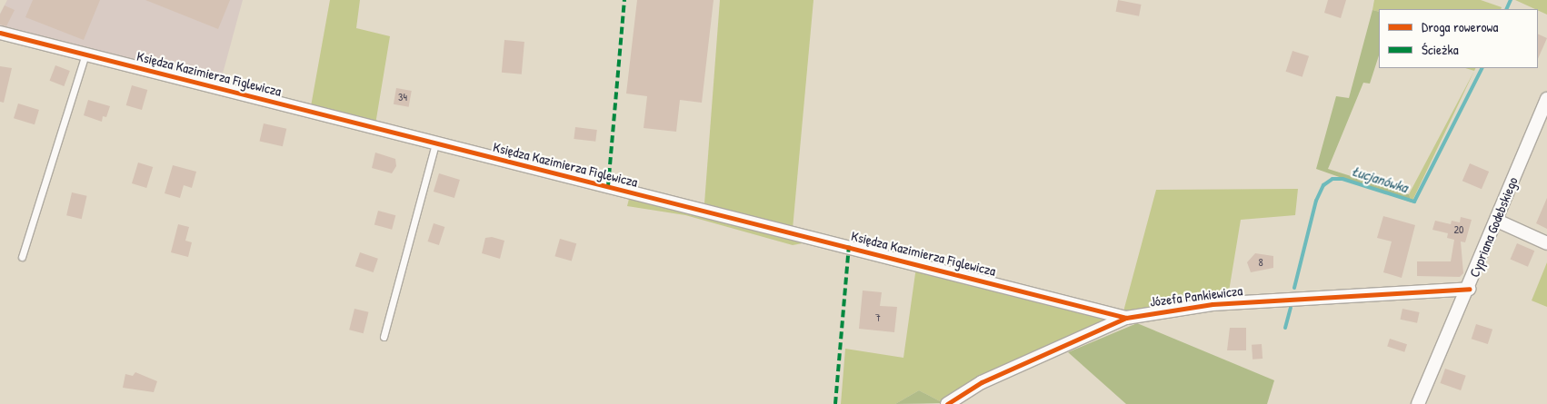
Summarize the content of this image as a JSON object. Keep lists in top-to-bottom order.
{
  "streets": {
    "street": ["Księdza Kazimierza Figlewicza", "Cypriana Godebskiego", "Józefa Pankiewicza"]
  },
  "crossings": [
    ["Księdza Kazimierza Figlewicza", "Józefa Pankiewicza"],
    ["Cypriana Godebskiego", "Józefa Pankiewicza"]
  ],
  "water": ["Łucjanówka"],
  "house_numbers": [
    "34",
    "20",
    "8",
    "7"
  ],
  "legend": ["Droga rowerowa", "Ścieżka"]
}
